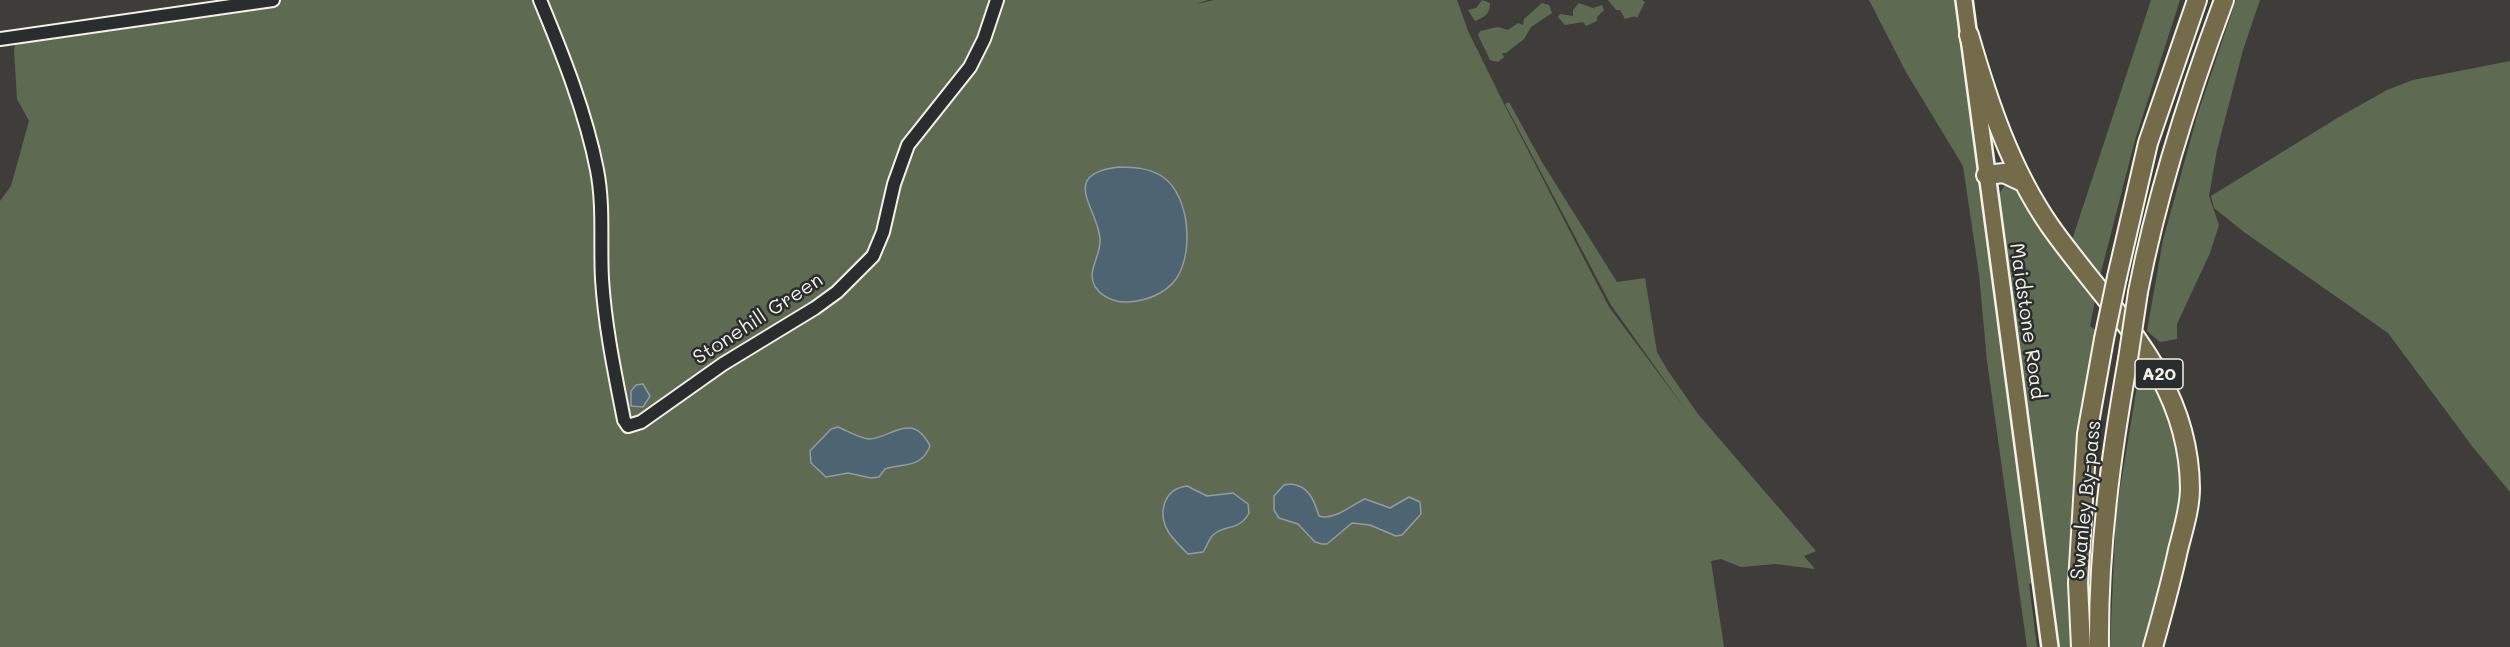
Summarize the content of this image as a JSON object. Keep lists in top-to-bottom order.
{
  "streets": {
    "highway": ["A20", "Swanley By-pass"],
    "main road": ["Maidstone Road"],
    "street": ["Stonehill Green"]
  },
  "crossings": [
    ["Maidstone Road", "A20"]
  ]
}
